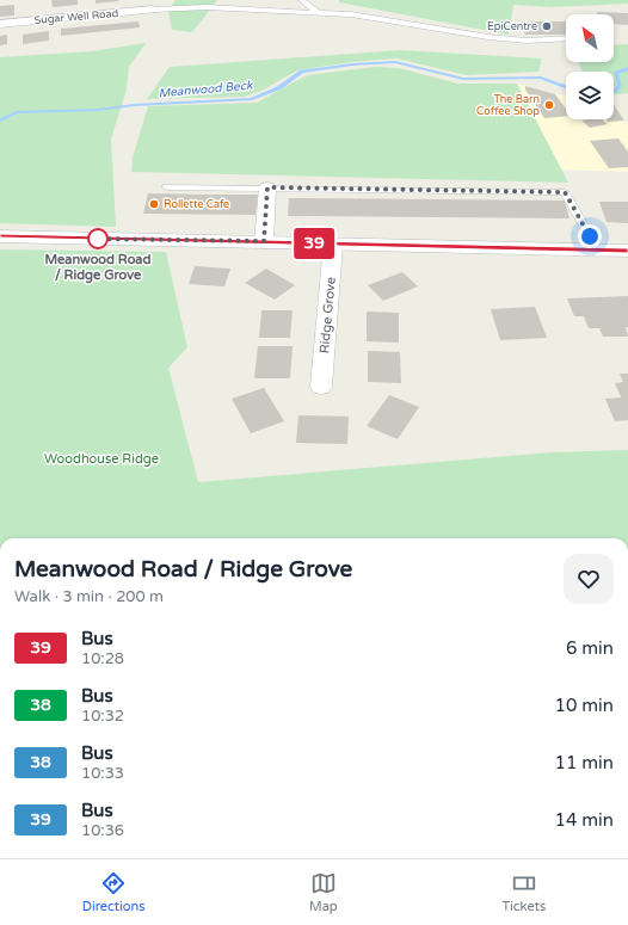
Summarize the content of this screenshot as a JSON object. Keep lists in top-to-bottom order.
{
  "streets": {
    "street": ["Sugar Well Road", "Ridge Grove"]
  },
  "water": ["Meanwood Beck"],
  "parks": ["Woodhouse Ridge"],
  "places": [
    "EpiCentre",
    "The Barn Coffee Shop",
    "Rollette Cafe",
    "Meanwood Road / Ridge Grove"
  ],
  "lines": ["bus line 39"],
  "north": "top left",
  "page": {
    "on_map": "39",
    "heading": ["Meanwood Road / Ridge Grove", "Walk · 3 min · 200 m"],
    "list": [
      {
        "mark": "39",
        "name": "Bus",
        "note": "10:28",
        "value": "6 min"
      },
      {
        "mark": "38",
        "name": "Bus",
        "note": "10:32",
        "value": "10 min"
      },
      {
        "mark": "38",
        "name": "Bus",
        "note": "10:33",
        "value": "11 min"
      },
      {
        "mark": "39",
        "name": "Bus",
        "note": "10:36",
        "value": "14 min"
      }
    ],
    "tabs": ["Directions", "Map", "Tickets"]
  }
}
